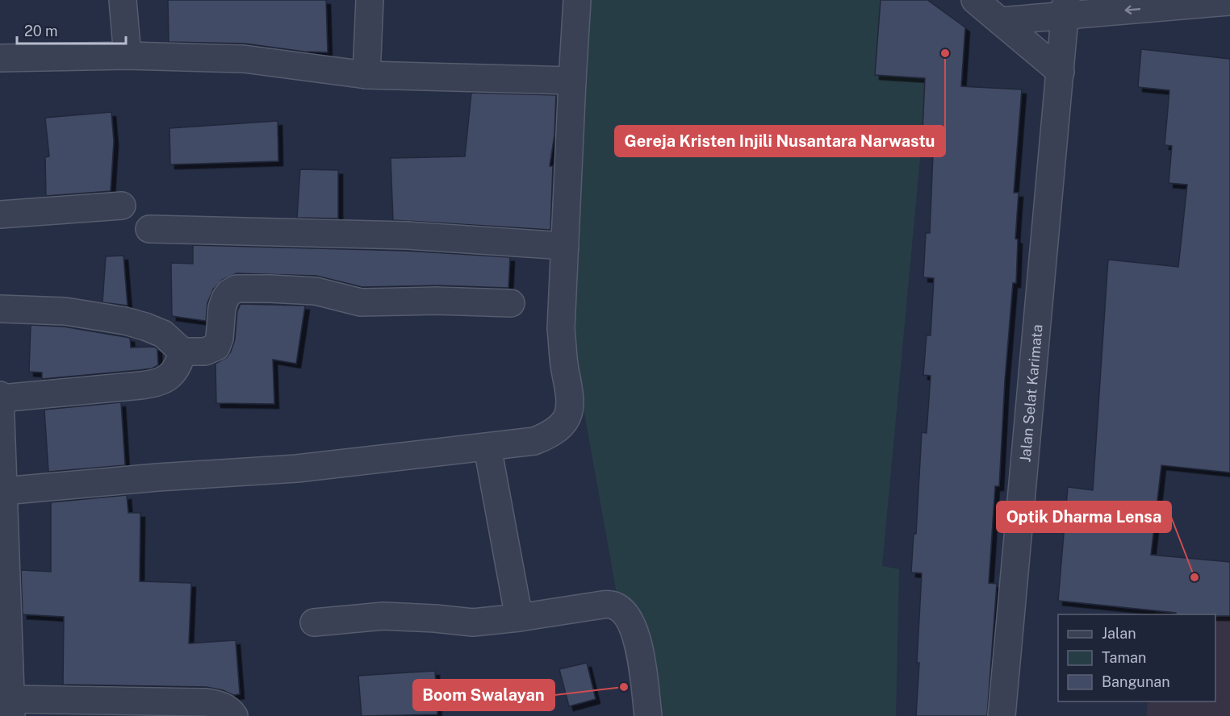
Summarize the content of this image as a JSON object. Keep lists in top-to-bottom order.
{
  "streets": {
    "street": ["Jalan Selat Karimata"]
  },
  "places": ["Gereja Kristen Injili Nusantara Narwastu", "Optik Dharma Lensa", "Boom Swalayan"],
  "legend": ["Jalan", "Taman", "Bangunan"],
  "scale_bar": "20 m"
}
